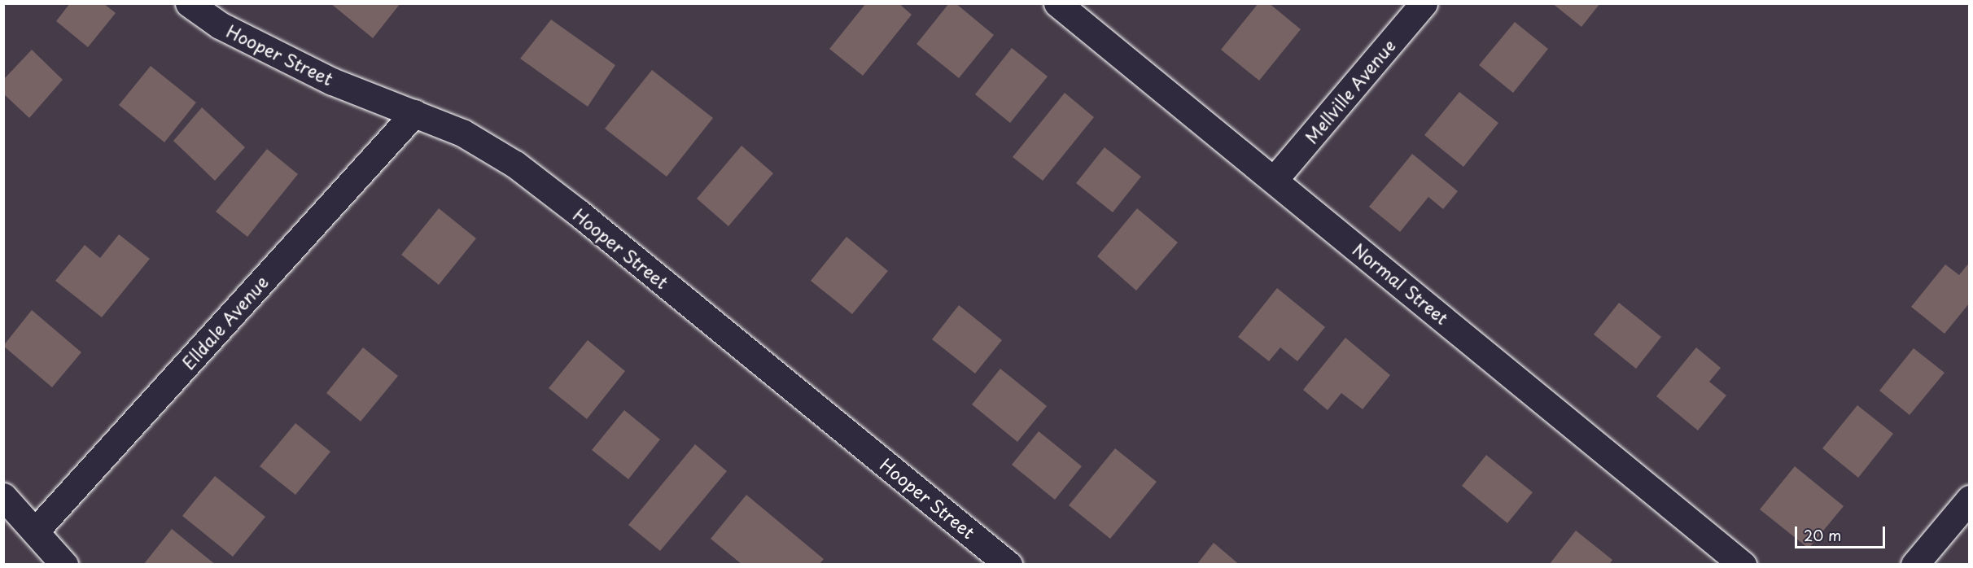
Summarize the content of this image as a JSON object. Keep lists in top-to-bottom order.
{
  "streets": {
    "street": [
      "Hooper Street",
      "Mellville Avenue",
      "Normal Street",
      "Elldale Avenue"
    ]
  },
  "crossings": [
    ["Hooper Street", "Elldale Avenue"],
    ["Mellville Avenue", "Normal Street"]
  ],
  "scale_bar": "20 m"
}
